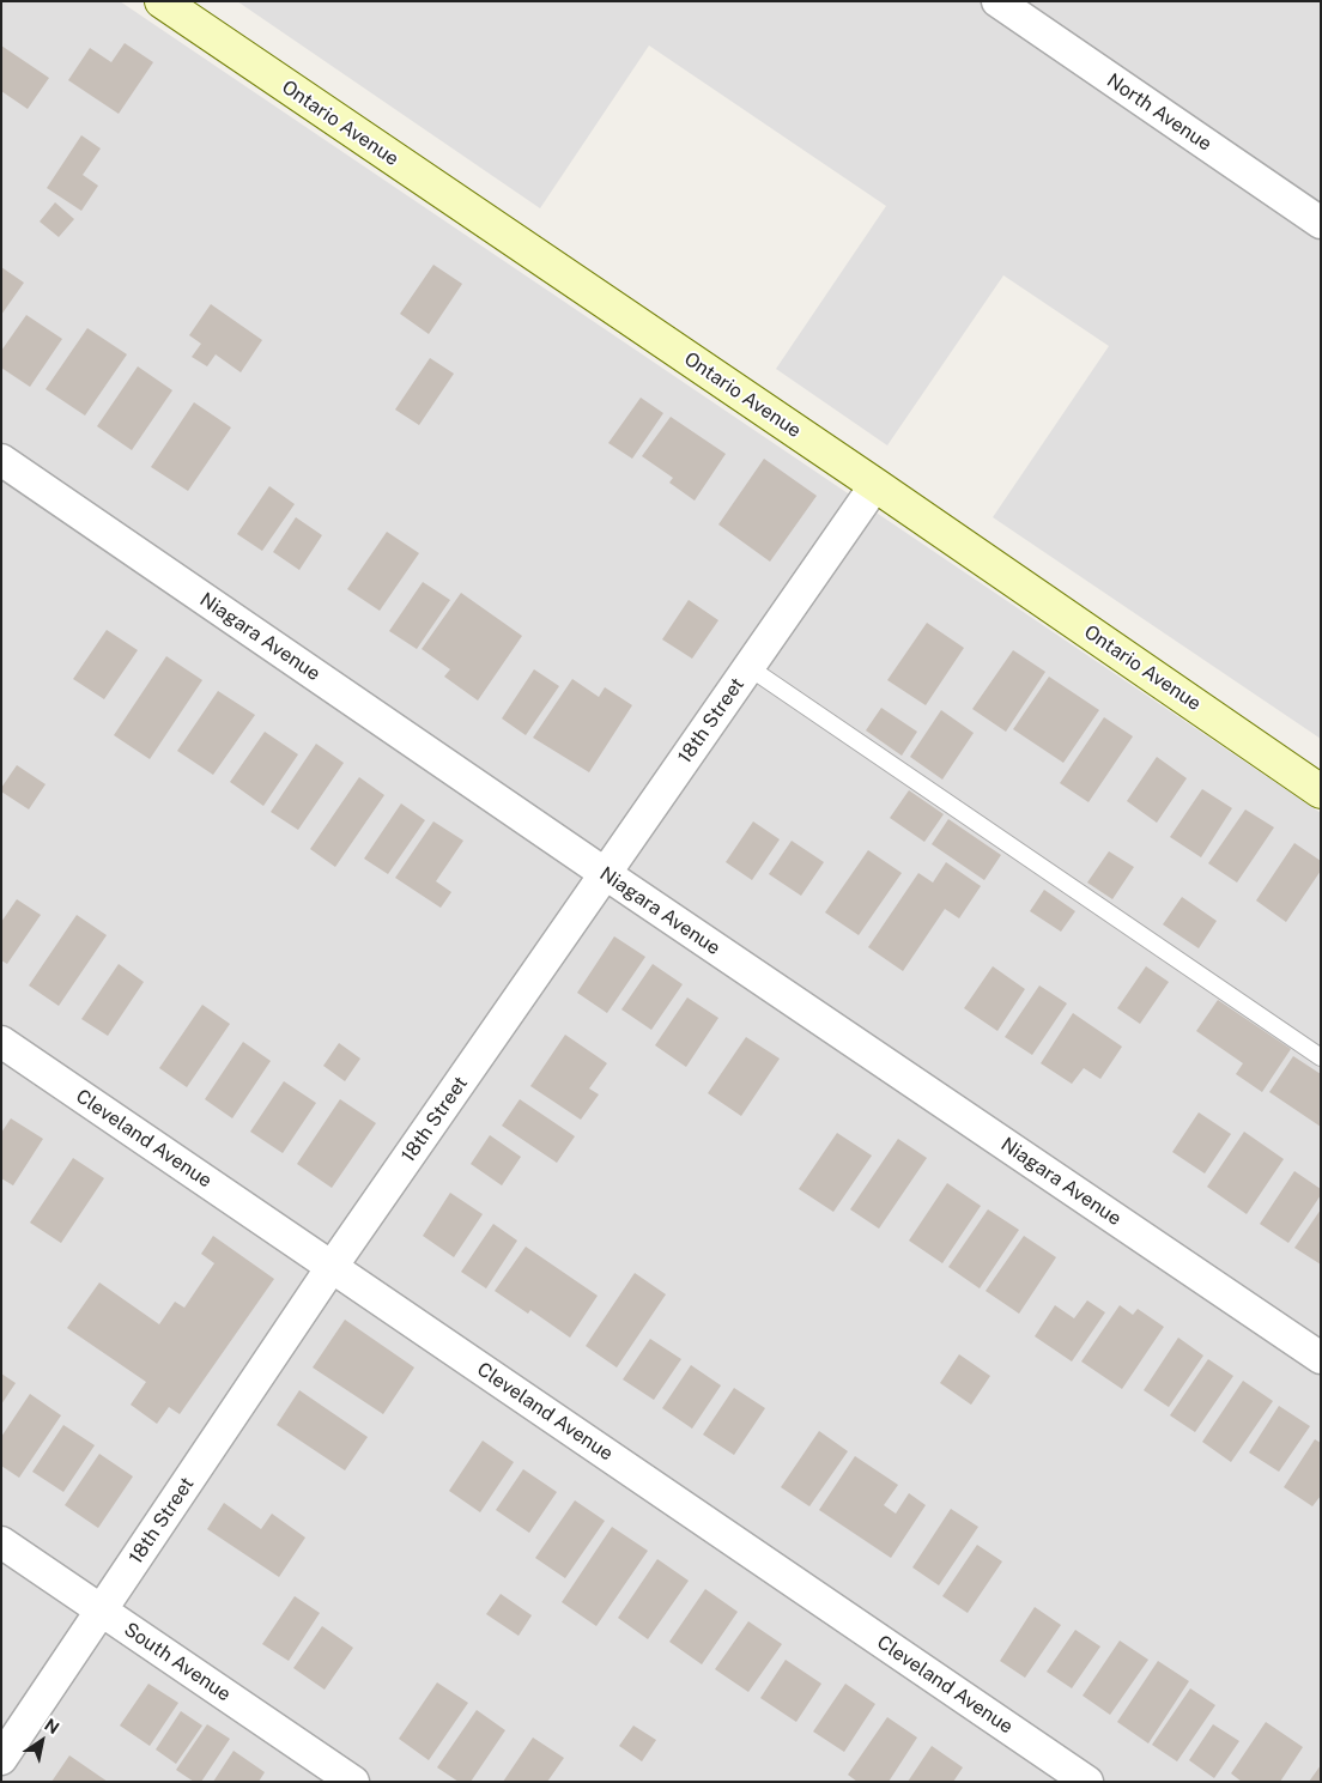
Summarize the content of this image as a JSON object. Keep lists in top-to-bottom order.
{
  "streets": {
    "main road": ["Ontario Avenue"],
    "street": [
      "North Avenue",
      "Niagara Avenue",
      "18th Street",
      "Cleveland Avenue",
      "South Avenue"
    ]
  },
  "crossings": [
    ["Ontario Avenue", "18th Street"],
    ["Niagara Avenue", "18th Street"],
    ["18th Street", "Cleveland Avenue"],
    ["18th Street", "South Avenue"]
  ],
  "north": "top right"
}
